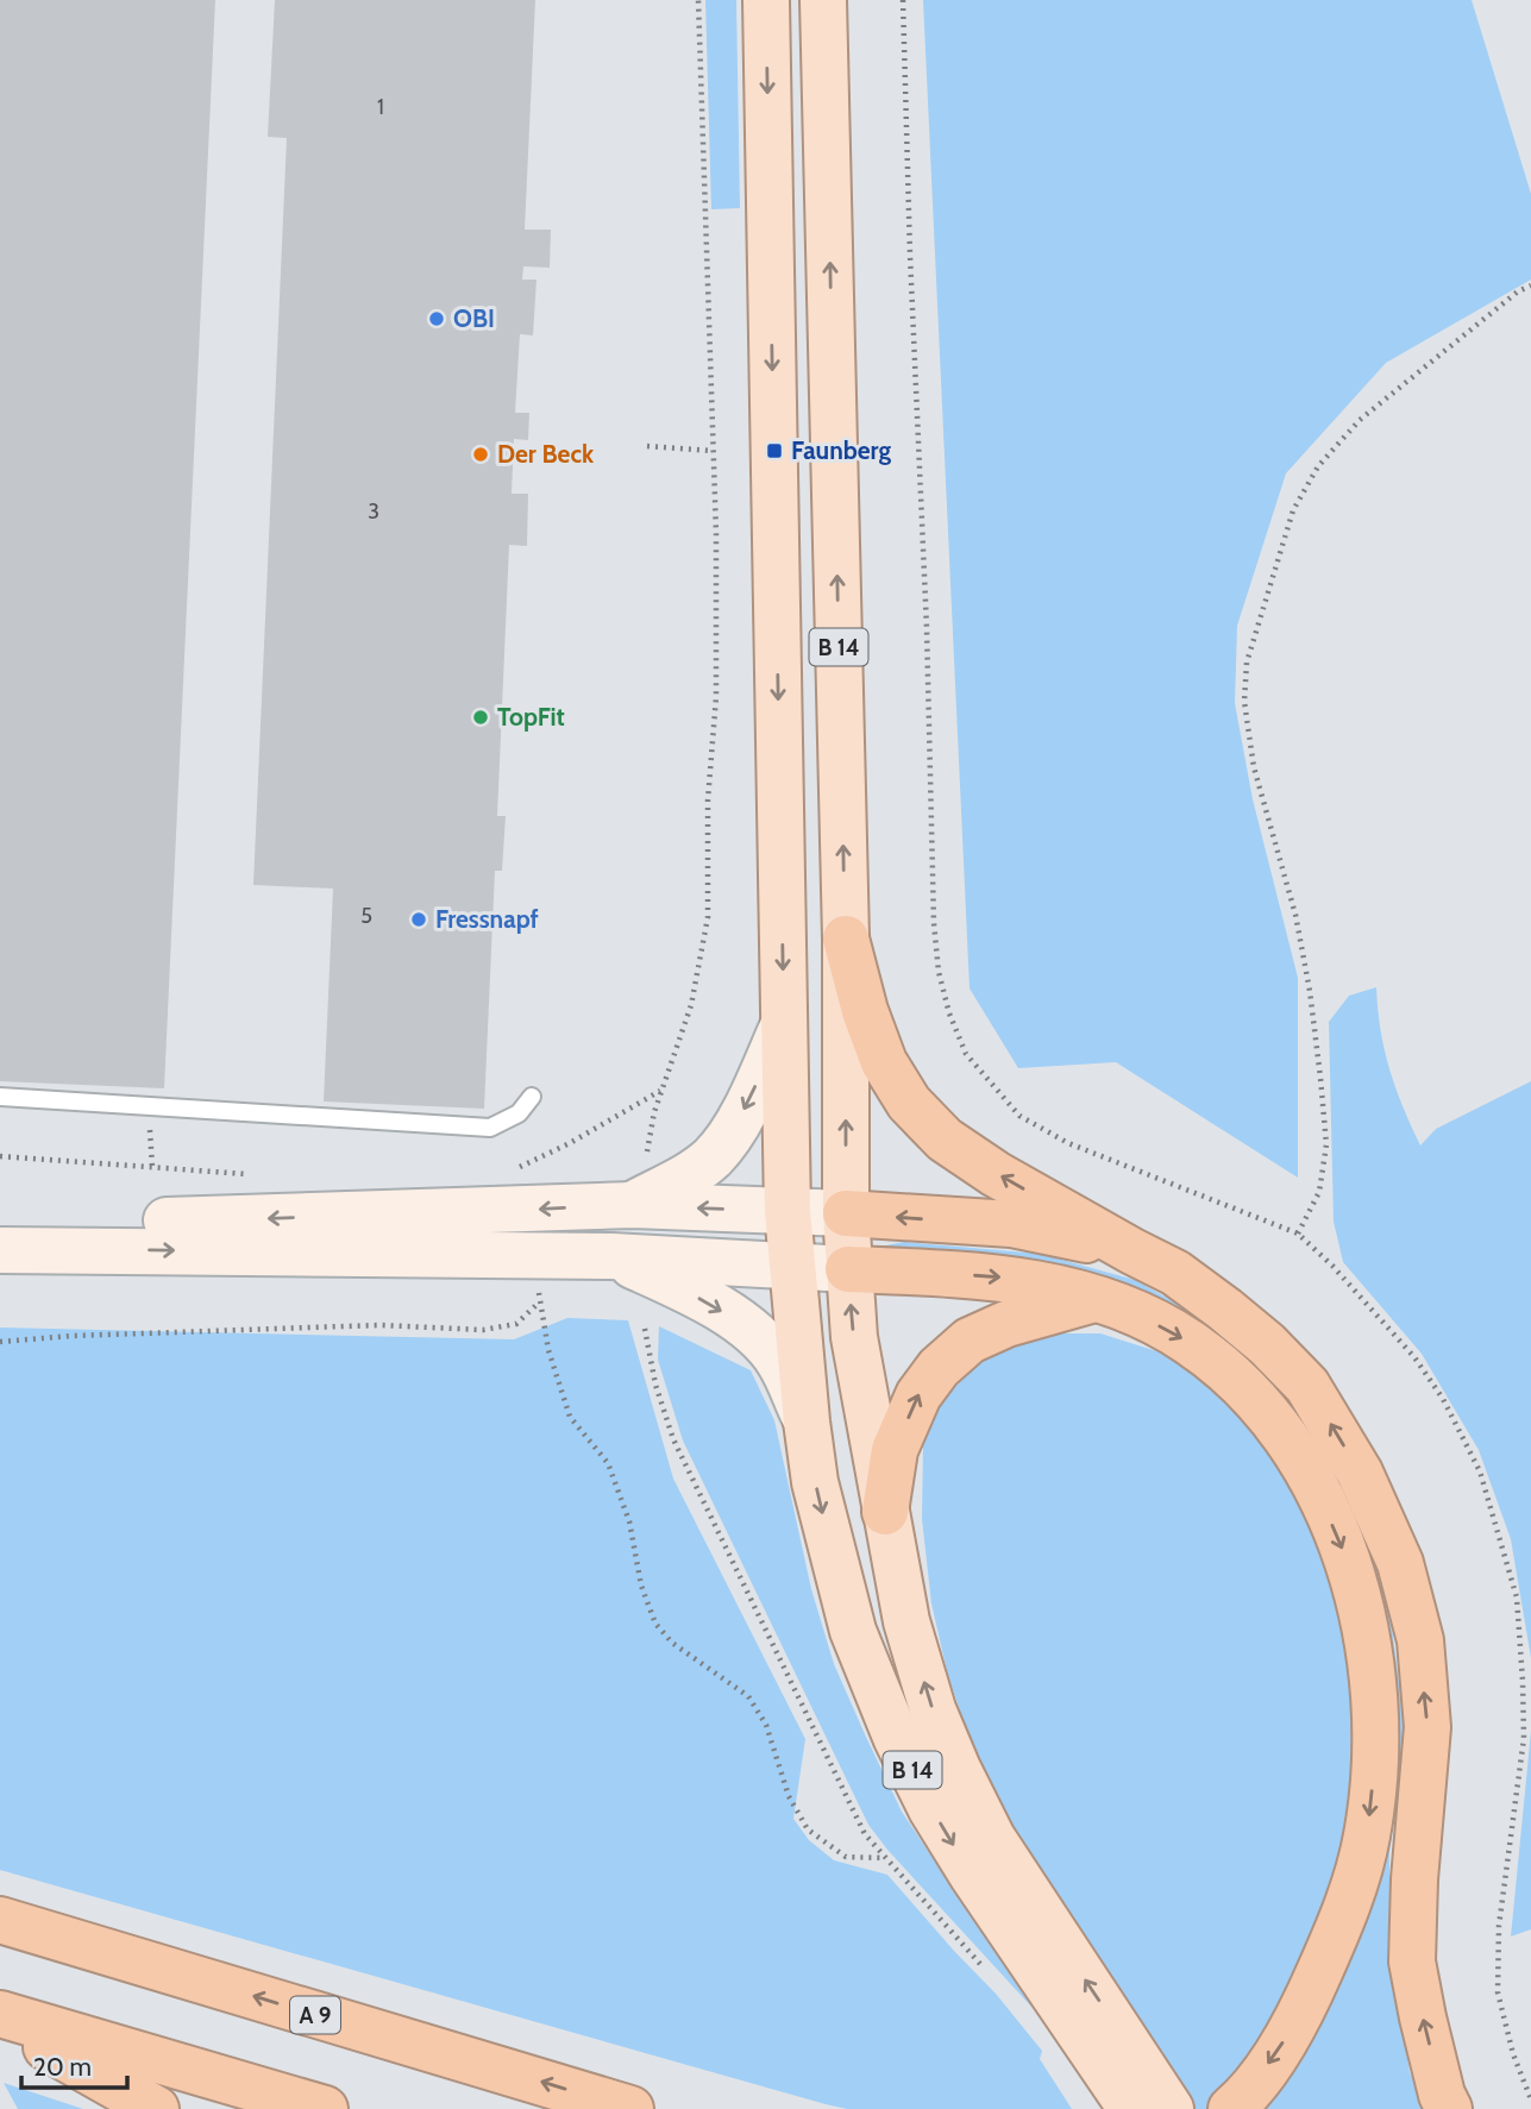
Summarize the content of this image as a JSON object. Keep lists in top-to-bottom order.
{
  "streets": {
    "highway": ["A 9"],
    "main road": ["B 14"]
  },
  "places": {
    "other": [
      "OBI",
      "Der Beck",
      "TopFit",
      "Fressnapf"
    ],
    "transit": ["Faunberg"]
  },
  "house_numbers": ["1", "3", "5"],
  "scale_bar": "20 m"
}
